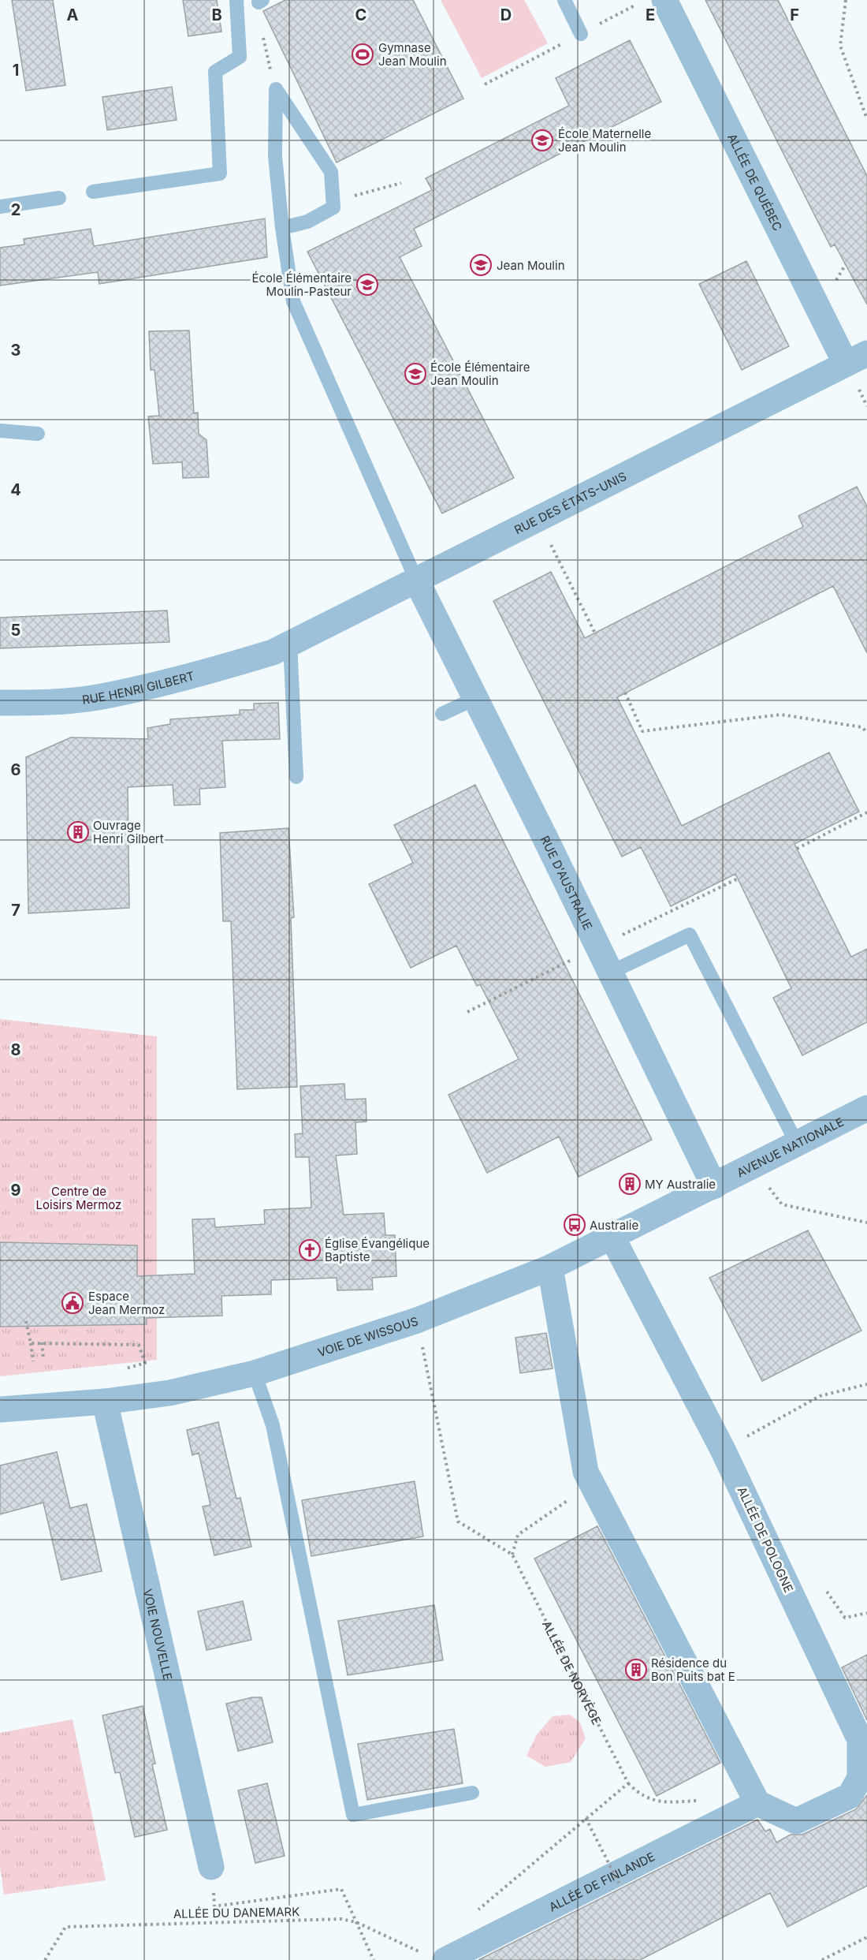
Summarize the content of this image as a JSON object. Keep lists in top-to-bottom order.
{
  "streets": {
    "street": [
      "ALLÉE DE QUÉBEC",
      "RUE DES ÉTATS-UNIS",
      "RUE HENRI GILBERT",
      "RUE D'AUSTRALIE",
      "AVENUE NATIONALE",
      "VOIE DE WISSOUS",
      "ALLÉE DE POLOGNE",
      "VOIE NOUVELLE",
      "ALLÉE DE FINLANDE"
    ],
    "path": ["ALLÉE DE NORVÈGE", "ALLÉE DU DANEMARK"]
  },
  "crossings": [
    ["ALLÉE DE QUÉBEC", "RUE DES ÉTATS-UNIS"],
    ["RUE DES ÉTATS-UNIS", "RUE HENRI GILBERT"],
    ["RUE DES ÉTATS-UNIS", "RUE D'AUSTRALIE"],
    ["RUE D'AUSTRALIE", "AVENUE NATIONALE"],
    ["RUE D'AUSTRALIE", "VOIE DE WISSOUS"],
    ["AVENUE NATIONALE", "VOIE DE WISSOUS"],
    ["VOIE DE WISSOUS", "ALLÉE DE POLOGNE"],
    ["VOIE DE WISSOUS", "VOIE NOUVELLE"],
    ["ALLÉE DE POLOGNE", "ALLÉE DE FINLANDE"],
    ["ALLÉE DE FINLANDE", "ALLÉE DU DANEMARK"]
  ],
  "parks": ["Centre de Loisirs Mermoz"],
  "places": {
    "sports": ["Gymnase Jean Moulin"],
    "school or university": [
      "École Maternelle Jean Moulin",
      "Jean Moulin",
      "École Élémentaire Moulin-Pasteur",
      "École Élémentaire Jean Moulin"
    ],
    "building": ["Ouvrage Henri Gilbert", "MY Australie", "Résidence du Bon Puits bat E"],
    "bus stop": ["Australie"],
    "church": ["Église Évangélique Baptiste"],
    "public building": ["Espace Jean Mermoz"]
  },
  "grid": {
    "columns": [
      "A",
      "B",
      "C",
      "D",
      "E",
      "F"
    ],
    "rows": [
      "1",
      "2",
      "3",
      "4",
      "5",
      "6",
      "7",
      "8",
      "9"
    ]
  }
}
